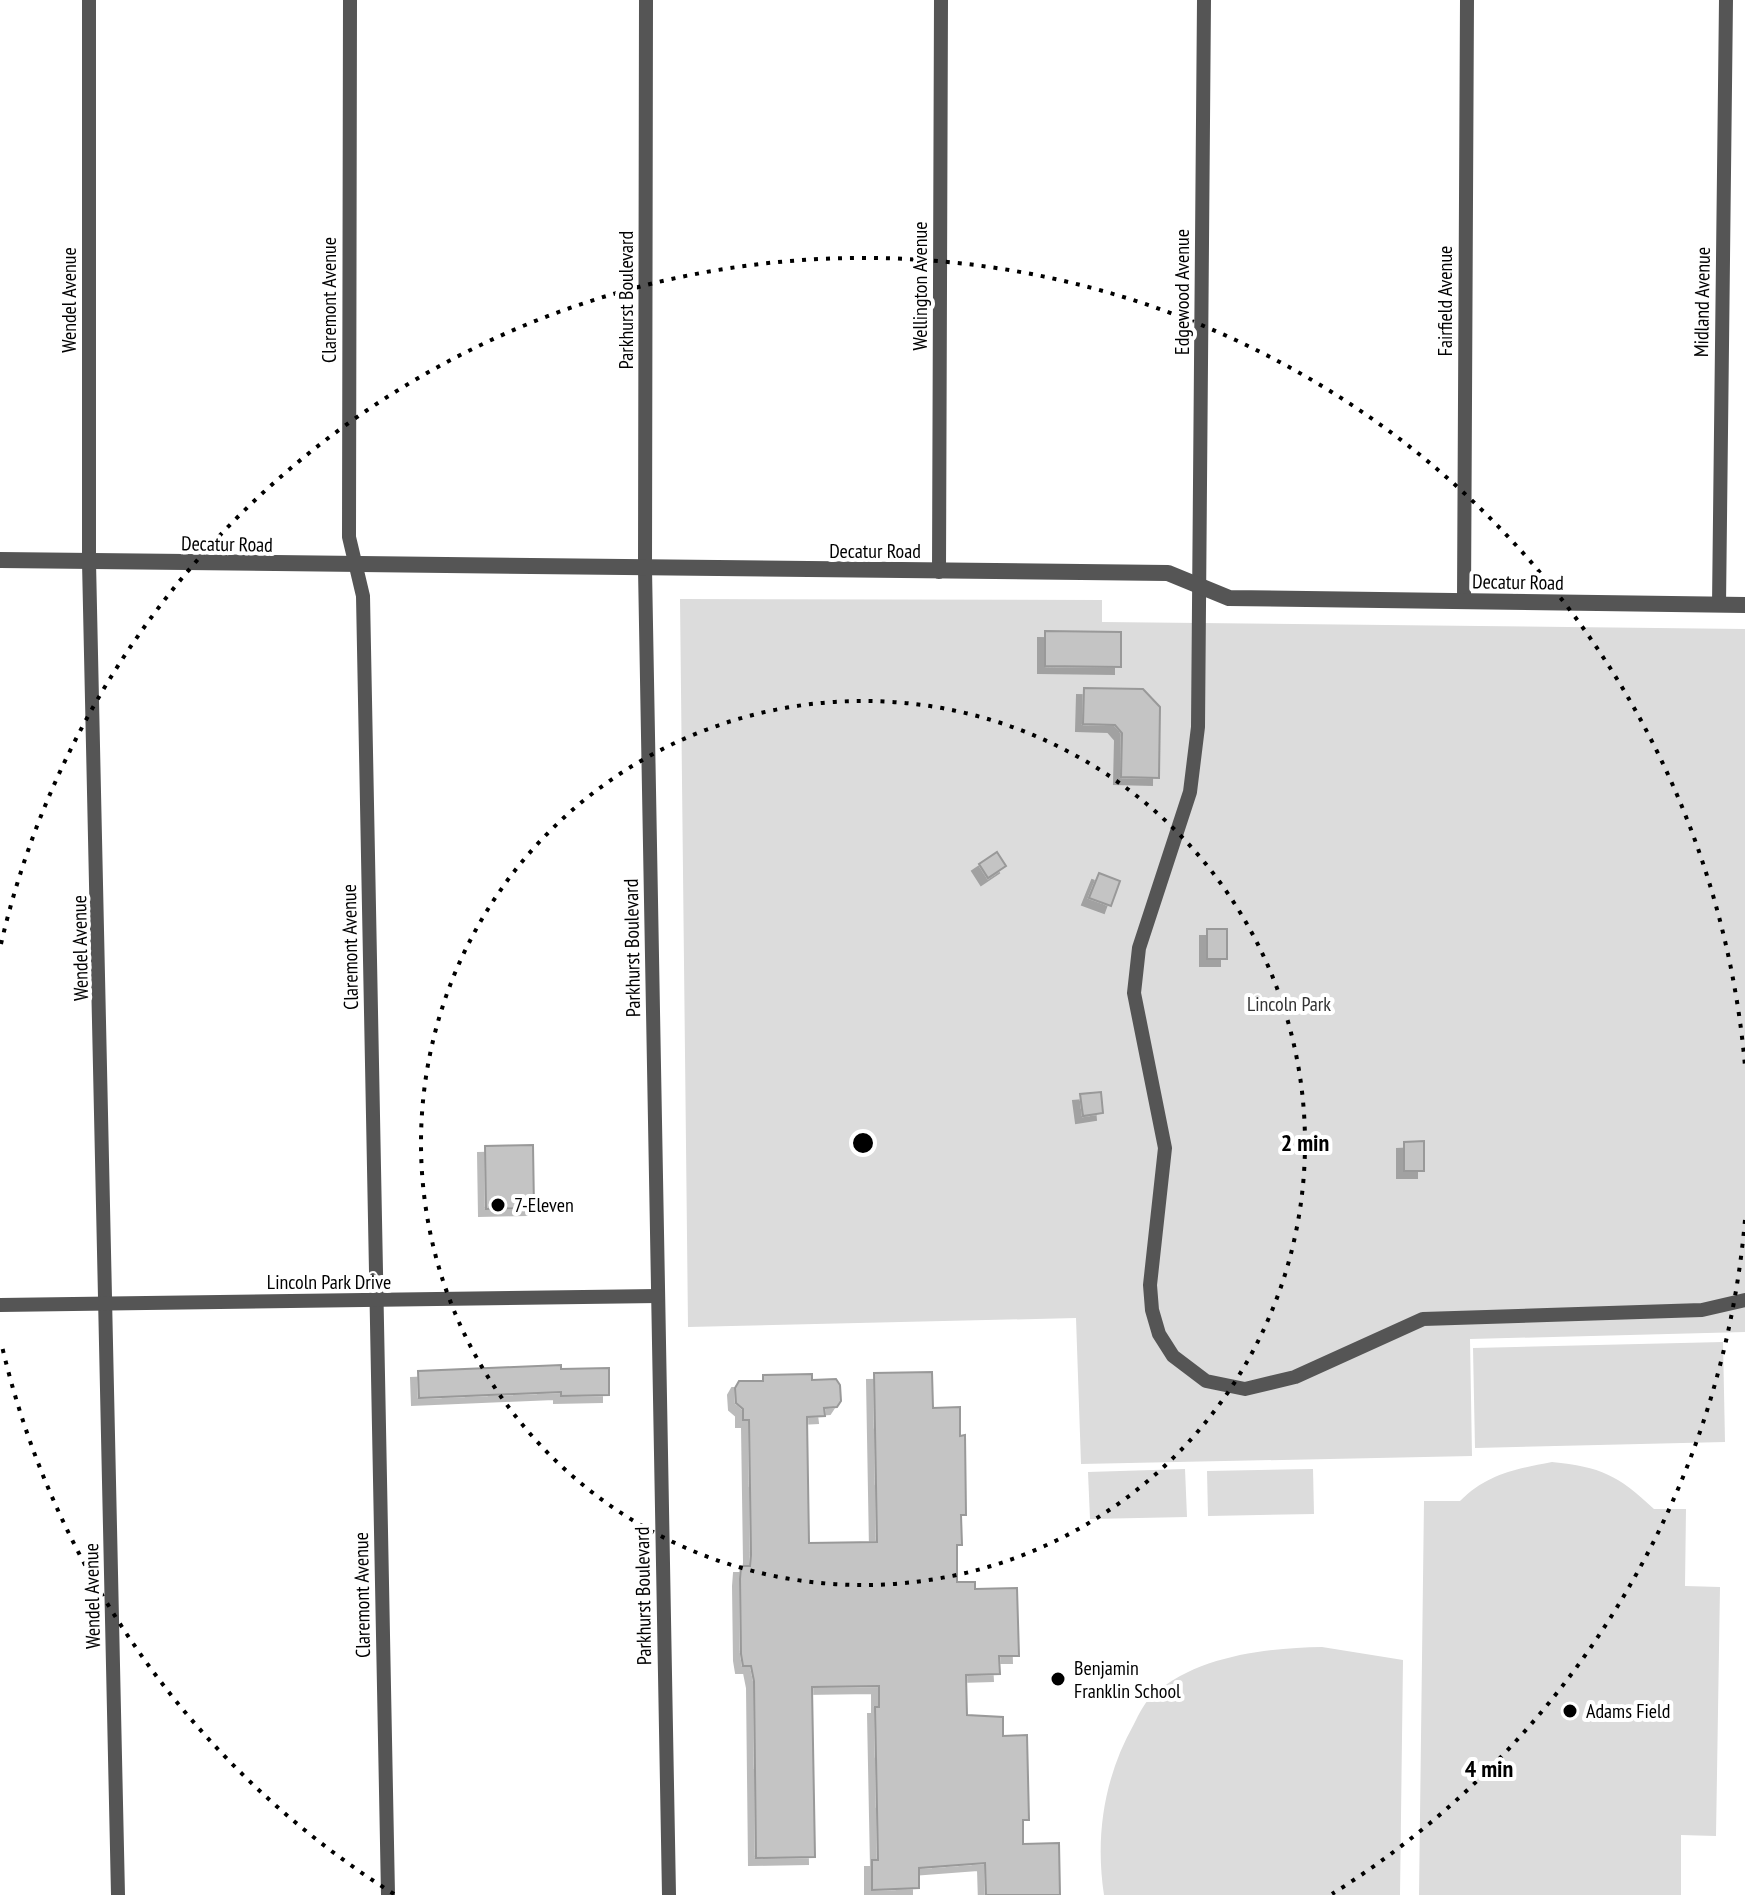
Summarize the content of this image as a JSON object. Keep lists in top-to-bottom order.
{
  "streets": {
    "street": [
      "Wellington Avenue",
      "Edgewood Avenue",
      "Wendel Avenue",
      "Claremont Avenue",
      "Parkhurst Boulevard",
      "Fairfield Avenue",
      "Midland Avenue",
      "Decatur Road",
      "Lincoln Park Drive"
    ]
  },
  "crossings": [
    ["Wellington Avenue", "Decatur Road"],
    ["Edgewood Avenue", "Decatur Road"],
    ["Wendel Avenue", "Decatur Road"],
    ["Wendel Avenue", "Lincoln Park Drive"],
    ["Claremont Avenue", "Decatur Road"],
    ["Claremont Avenue", "Lincoln Park Drive"],
    ["Parkhurst Boulevard", "Decatur Road"],
    ["Parkhurst Boulevard", "Lincoln Park Drive"],
    ["Fairfield Avenue", "Decatur Road"],
    ["Midland Avenue", "Decatur Road"]
  ],
  "parks": ["Lincoln Park"],
  "places": ["7-Eleven", "Benjamin Franklin School", "Adams Field"],
  "rings": ["2 min", "4 min"]
}
